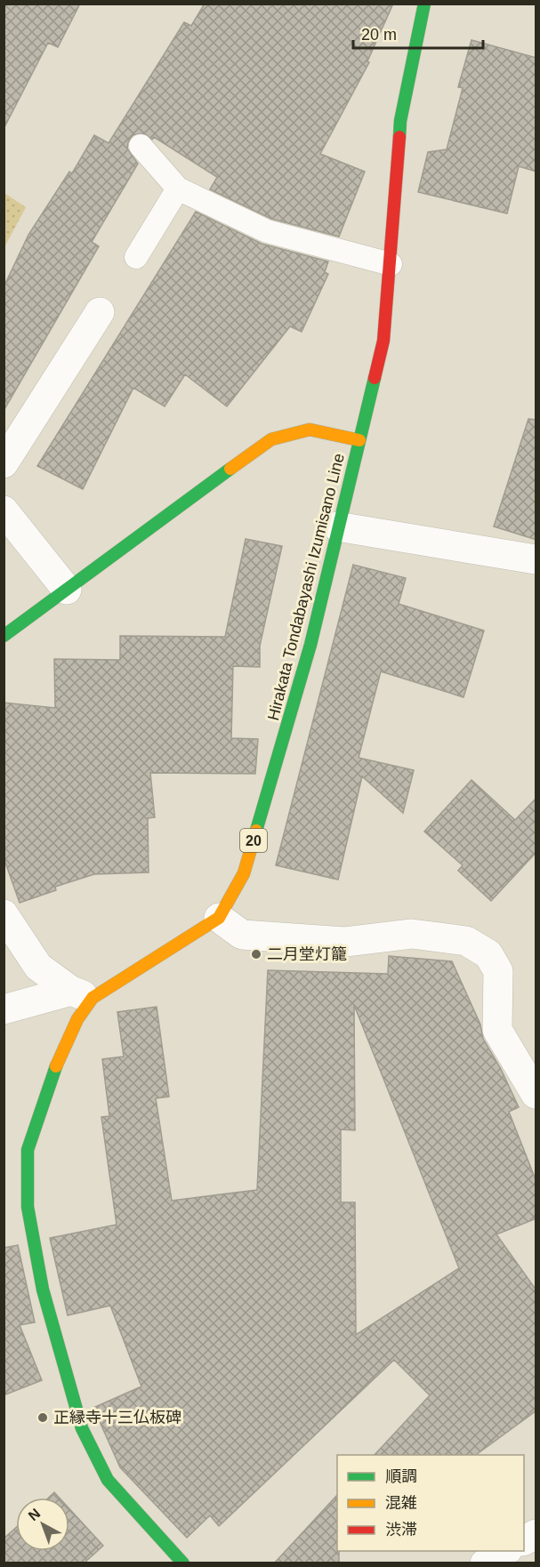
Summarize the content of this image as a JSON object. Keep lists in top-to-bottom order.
{
  "streets": {
    "main road": ["Hirakata Tondabayashi Izumisano Line", "20"]
  },
  "places": ["二月堂灯籠", "正縁寺十三仏板碑"],
  "legend": ["順調", "混雑", "渋滞"],
  "scale_bar": "20 m",
  "north": "top left"
}
